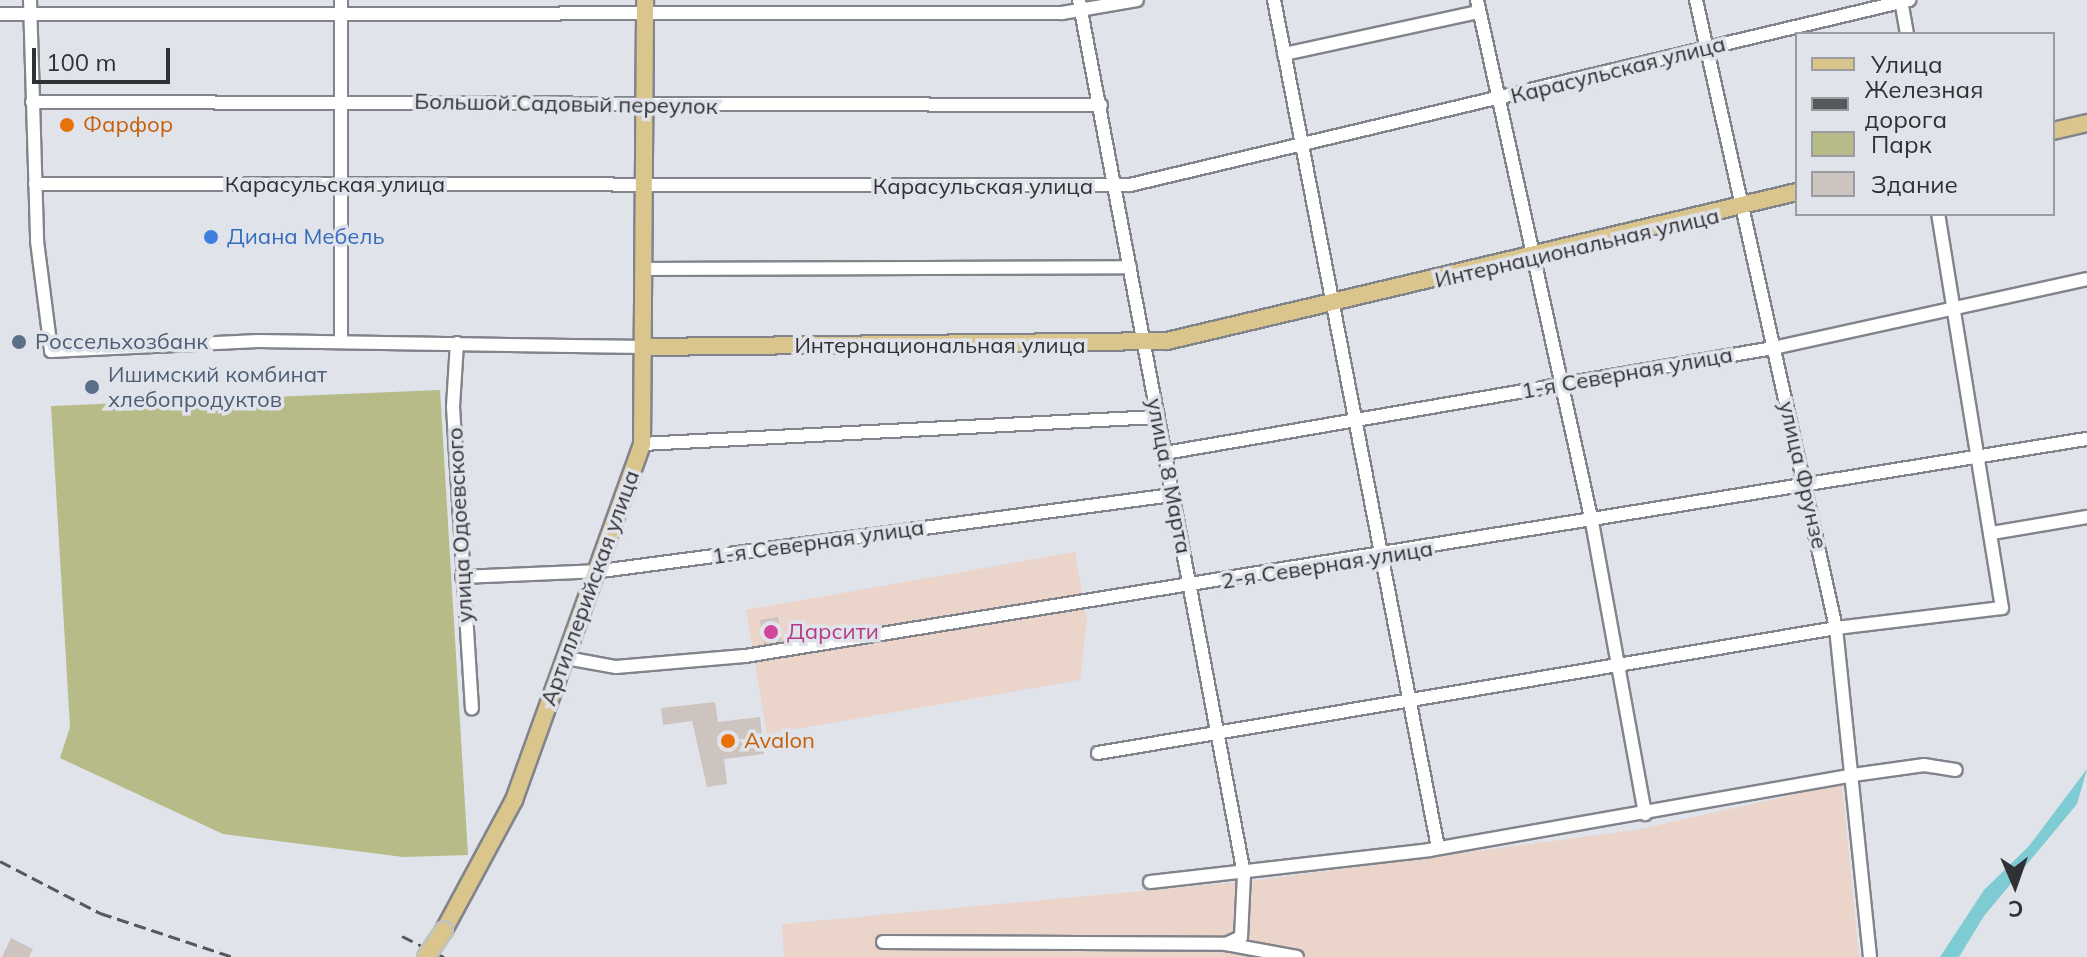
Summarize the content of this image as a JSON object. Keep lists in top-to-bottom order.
{
  "streets": {
    "main road": ["Интернациональная улица", "Артиллерийская улица"],
    "street": [
      "Карасульская улица",
      "Большой Садовый переулок",
      "1-я Северная улица",
      "улица Фрунзе",
      "улица 8 Марта",
      "улица Одоевского",
      "2-я Северная улица"
    ]
  },
  "crossings": [
    ["Карасульская улица", "Интернациональная улица"],
    ["Карасульская улица", "улица Фрунзе"],
    ["Карасульская улица", "улица 8 Марта"],
    ["Карасульская улица", "Артиллерийская улица"],
    ["Большой Садовый переулок", "улица 8 Марта"],
    ["Большой Садовый переулок", "Артиллерийская улица"],
    ["Интернациональная улица", "улица Фрунзе"],
    ["Интернациональная улица", "улица 8 Марта"],
    ["Интернациональная улица", "улица Одоевского"],
    ["Интернациональная улица", "Артиллерийская улица"],
    ["1-я Северная улица", "улица Фрунзе"],
    ["1-я Северная улица", "улица 8 Марта"],
    ["1-я Северная улица", "улица Одоевского"],
    ["1-я Северная улица", "Артиллерийская улица"],
    ["улица Фрунзе", "2-я Северная улица"],
    ["улица 8 Марта", "2-я Северная улица"],
    ["2-я Северная улица", "Артиллерийская улица"]
  ],
  "places": [
    "Фарфор",
    "Диана Мебель",
    "Россельхозбанк",
    "Ишимский комбинат хлебопродуктов",
    "Дарсити",
    "Avalon"
  ],
  "legend": [
    "Улица",
    "Железная дорога",
    "Парк",
    "Здание"
  ],
  "scale_bar": "100 m",
  "north": "bottom"
}
